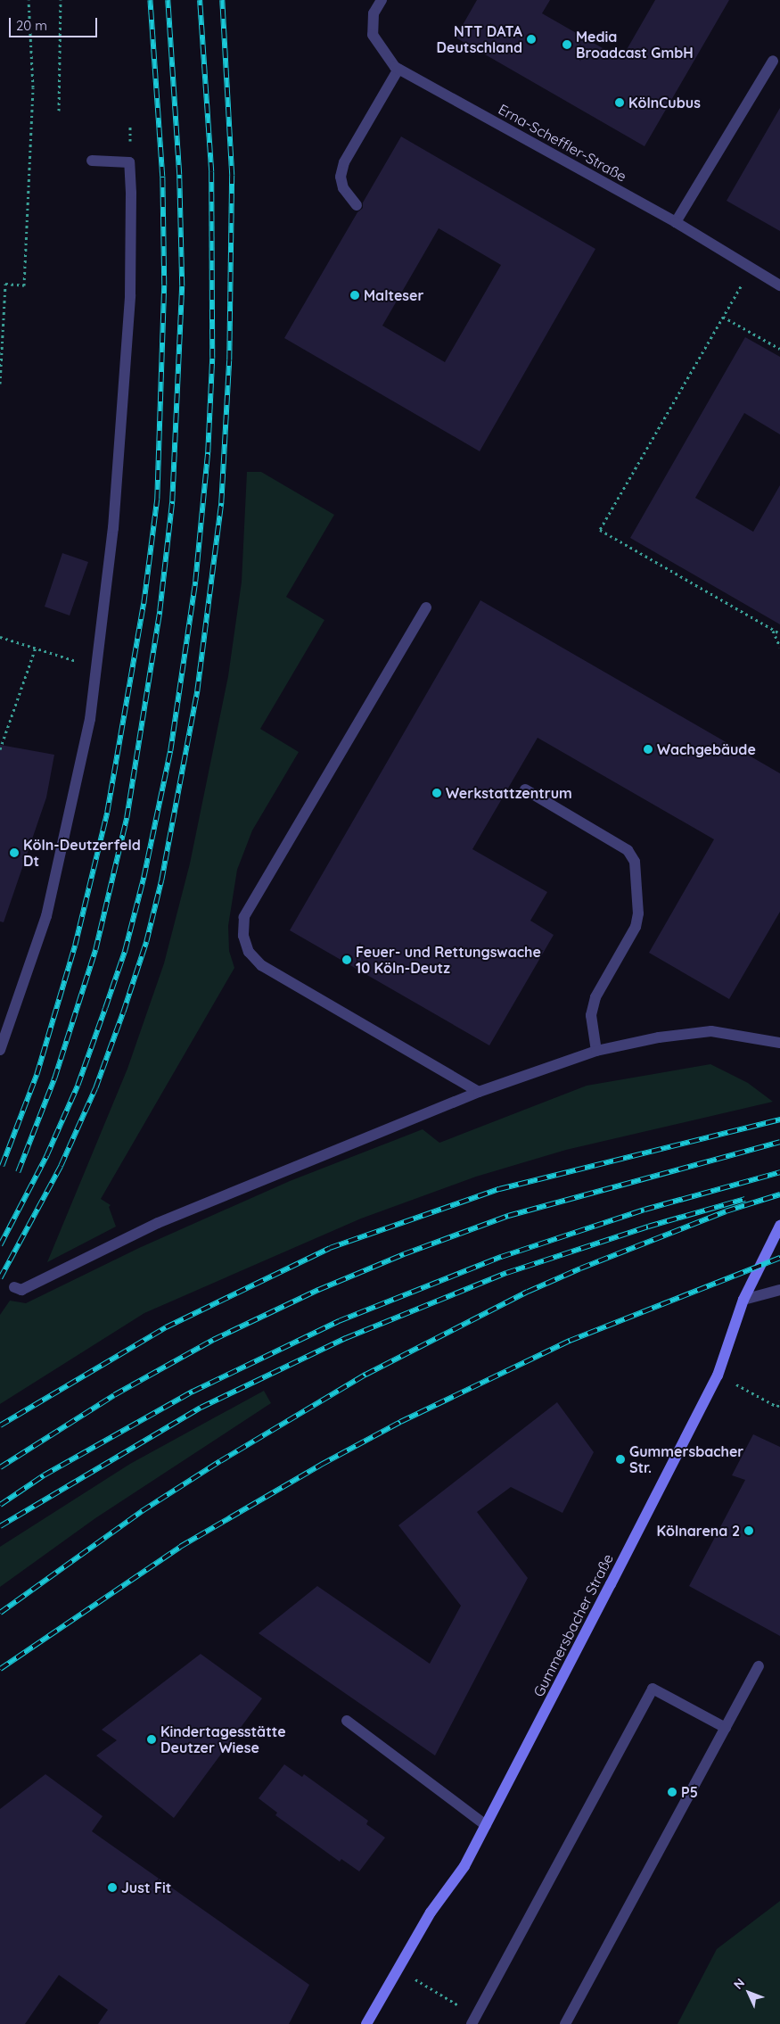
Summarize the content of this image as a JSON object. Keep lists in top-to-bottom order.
{
  "streets": {
    "street": ["Erna-Scheffler-Straße", "Gummersbacher Straße"]
  },
  "places": [
    "NTT DATA Deutschland",
    "Media Broadcast GmbH",
    "KölnCubus",
    "Malteser",
    "Wachgebäude",
    "Werkstattzentrum",
    "Köln-Deutzerfeld Dt",
    "Feuer- und Rettungswache 10 Köln-Deutz",
    "Gummersbacher Str.",
    "Kölnarena 2",
    "Kindertagesstätte Deutzer Wiese",
    "P5",
    "Just Fit"
  ],
  "scale_bar": "20 m",
  "north": "top left"
}
